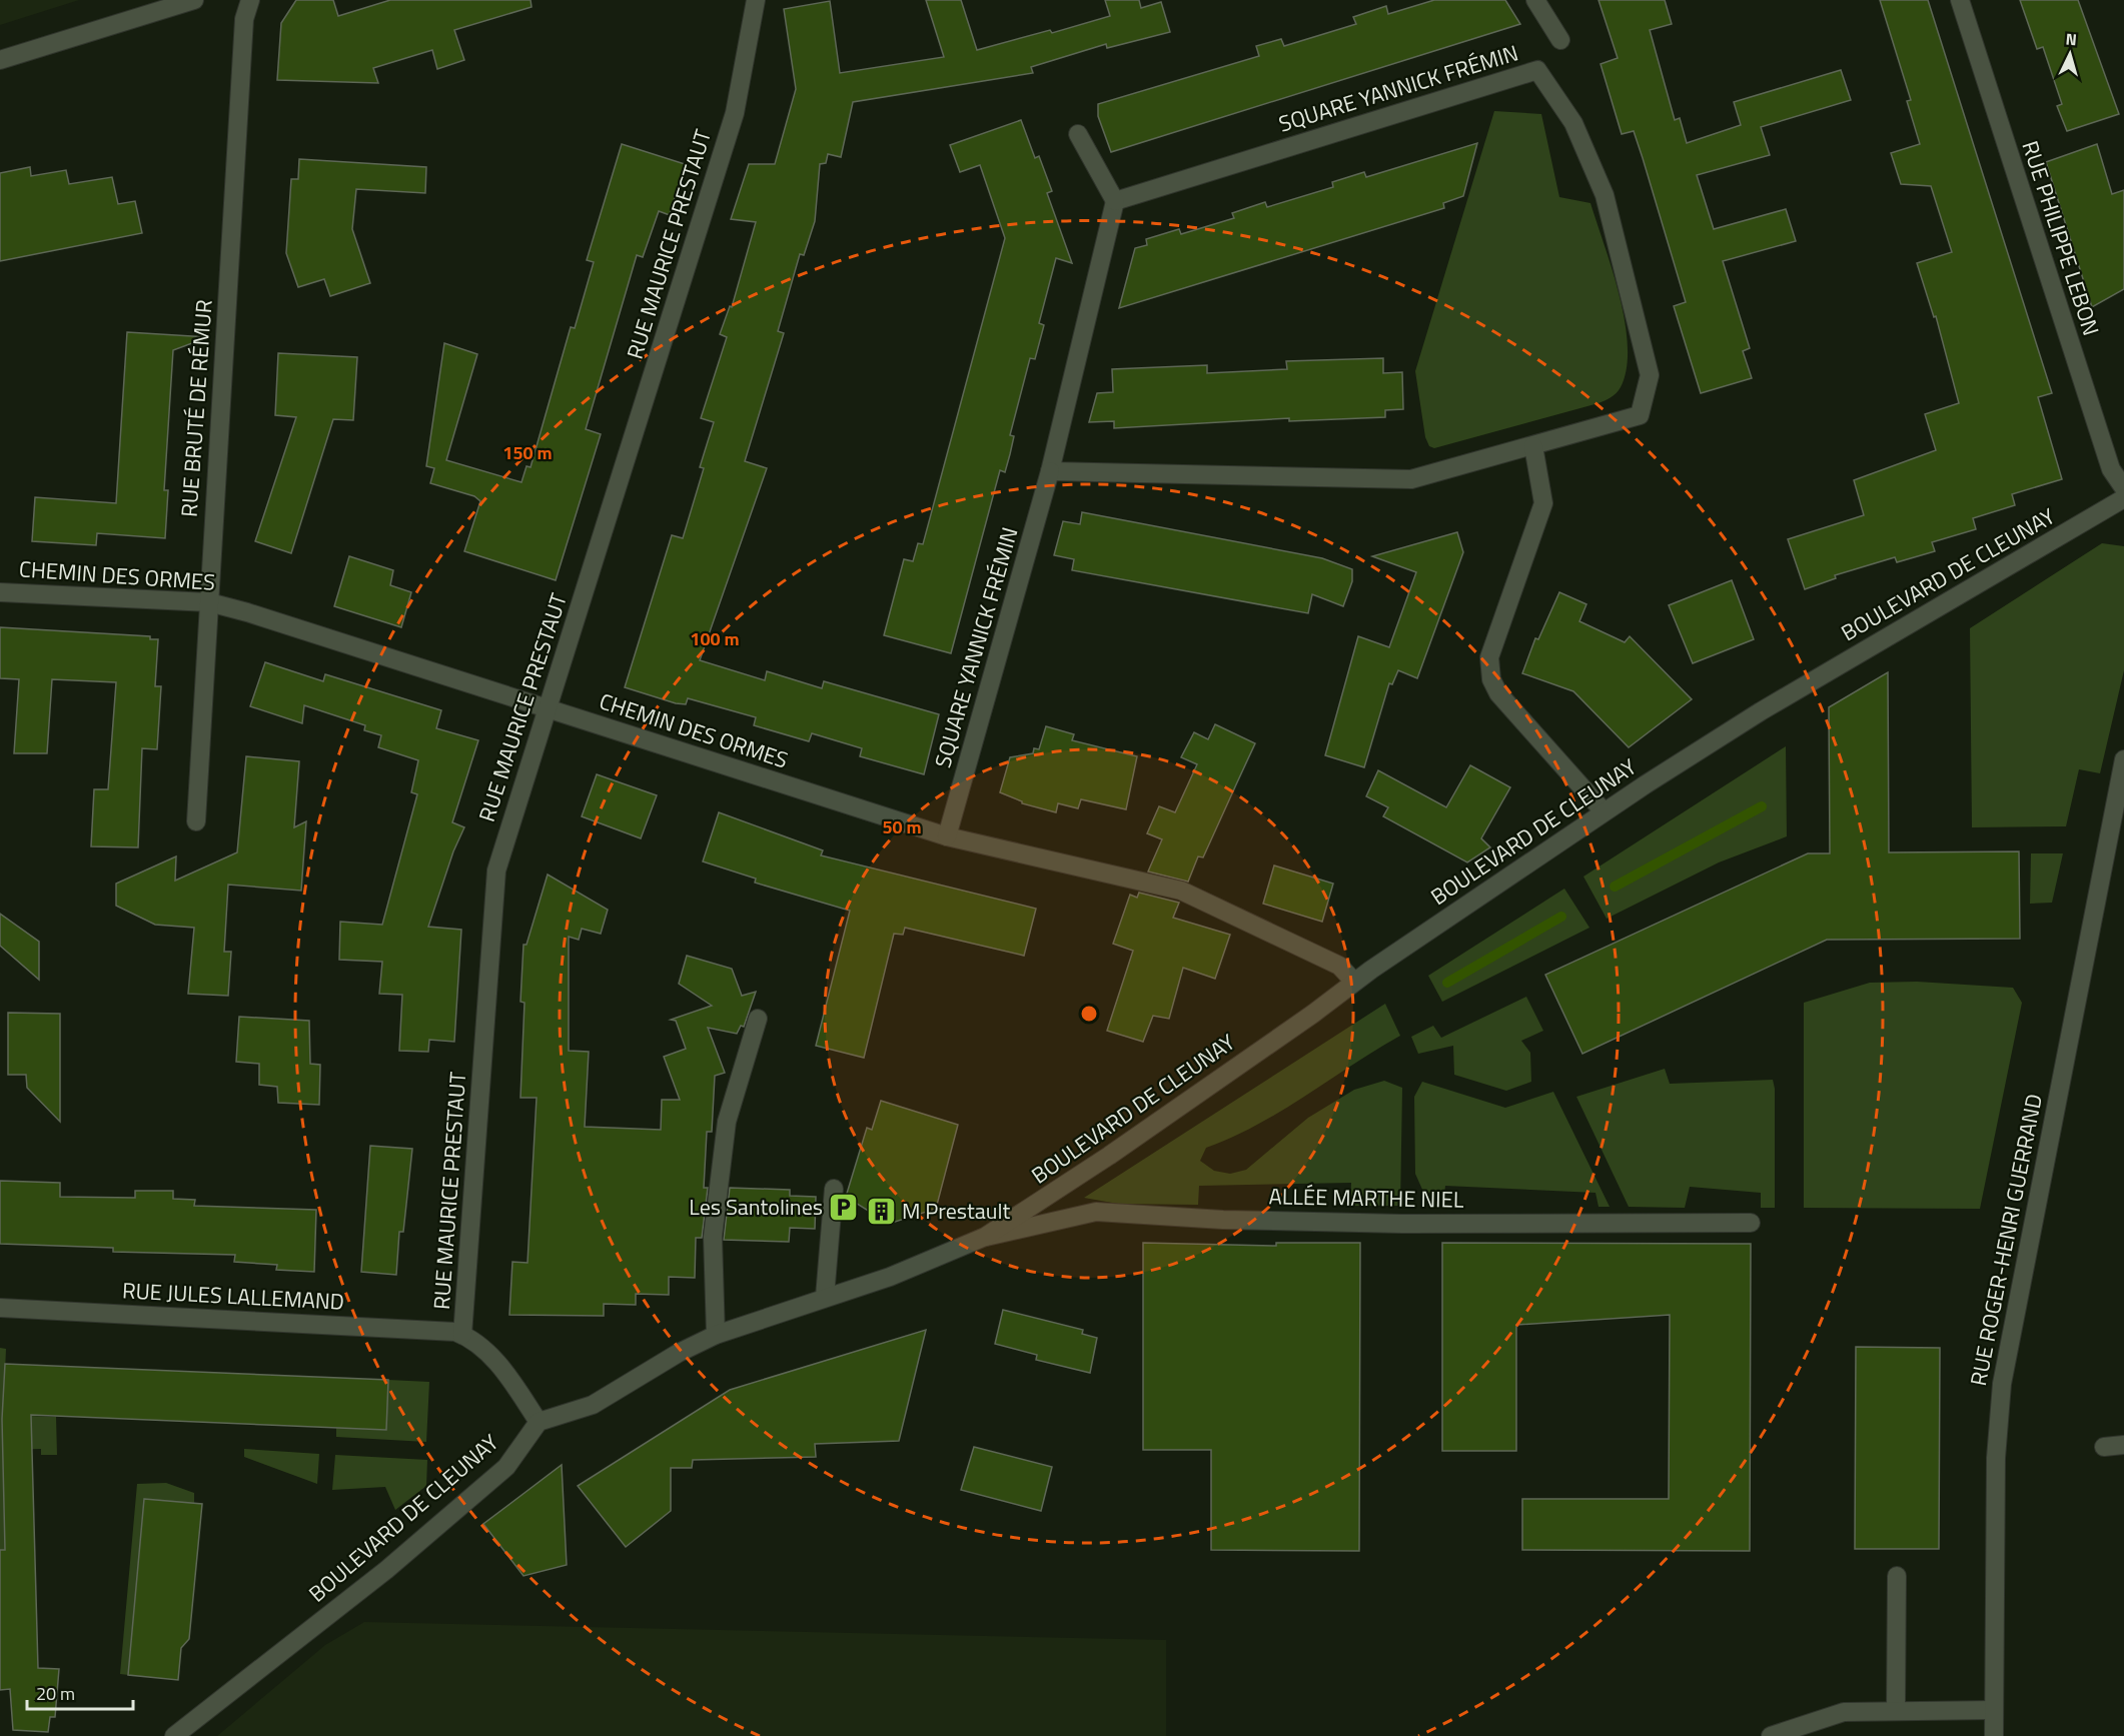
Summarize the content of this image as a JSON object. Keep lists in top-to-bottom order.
{
  "streets": {
    "street": [
      "SQUARE YANNICK FRÉMIN",
      "RUE PHILIPPE LEBON",
      "RUE MAURICE PRESTAUT",
      "RUE BRUTÉ DE RÉMUR",
      "BOULEVARD DE CLEUNAY",
      "CHEMIN DES ORMES",
      "ALLÉE MARTHE NIEL",
      "RUE ROGER-HENRI GUERRAND",
      "RUE JULES LALLEMAND"
    ]
  },
  "crossings": [
    ["SQUARE YANNICK FRÉMIN", "CHEMIN DES ORMES"],
    ["RUE MAURICE PRESTAUT", "BOULEVARD DE CLEUNAY"],
    ["RUE MAURICE PRESTAUT", "CHEMIN DES ORMES"],
    ["RUE MAURICE PRESTAUT", "RUE JULES LALLEMAND"],
    ["RUE BRUTÉ DE RÉMUR", "CHEMIN DES ORMES"],
    ["BOULEVARD DE CLEUNAY", "CHEMIN DES ORMES"],
    ["BOULEVARD DE CLEUNAY", "ALLÉE MARTHE NIEL"]
  ],
  "places": {
    "parking": ["Les Santolines"],
    "building": ["M Prestault"]
  },
  "scale_bar": "20 m",
  "north": "top",
  "rings": ["150 m", "100 m", "50 m"]
}
